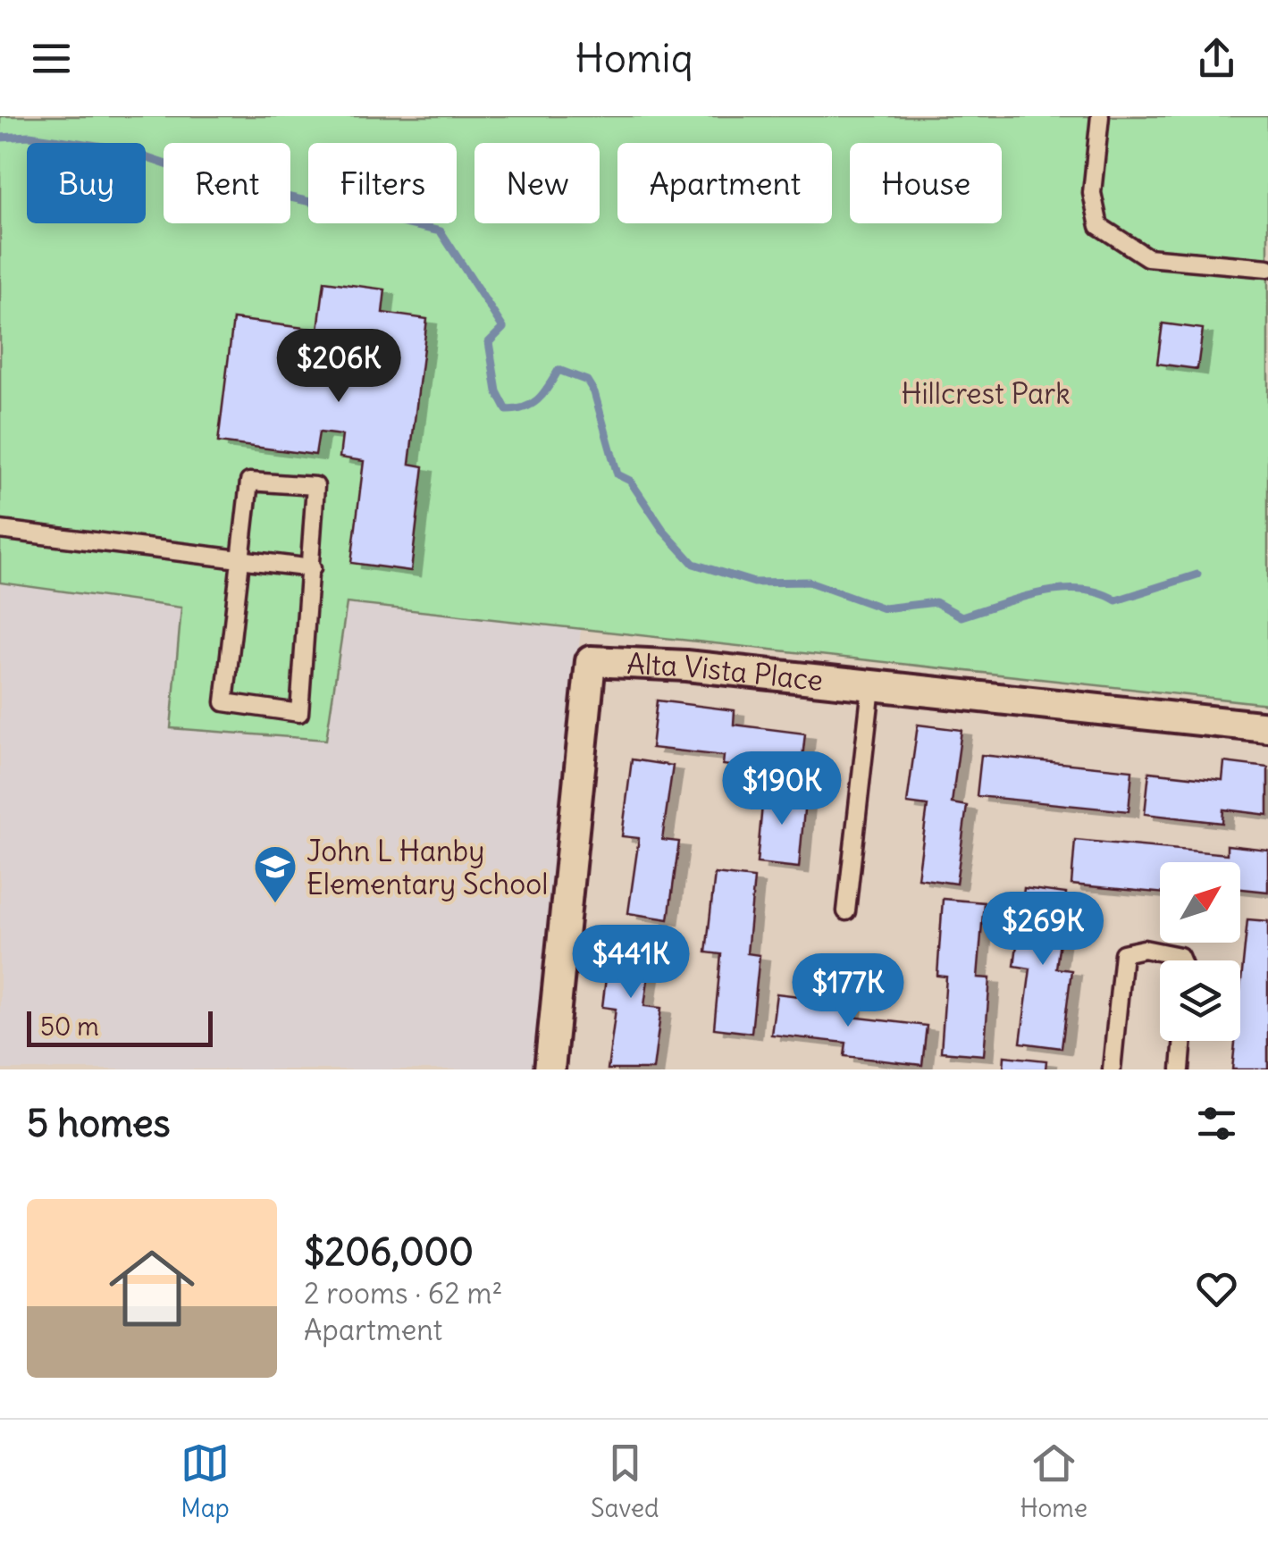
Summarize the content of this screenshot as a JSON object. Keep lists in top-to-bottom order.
{
  "streets": {
    "street": ["Alta Vista Place"]
  },
  "parks": ["Hillcrest Park"],
  "places": {
    "school or university": ["John L Hanby Elementary School"]
  },
  "scale_bar": "50 m",
  "north": "top right",
  "page": {
    "header": "Homiq",
    "chip": [
      "Buy",
      "Rent",
      "Filters",
      "New",
      "Apartment",
      "House"
    ],
    "price": [
      "$206K",
      "$190K",
      "$269K",
      "$441K",
      "$177K"
    ],
    "scale": "50 m",
    "heading": "5 homes",
    "list": [
      {
        "name": "$206,000",
        "note": "2 rooms · 62 m² · Apartment"
      }
    ],
    "tabs": ["Map", "Saved", "Home"]
  }
}
